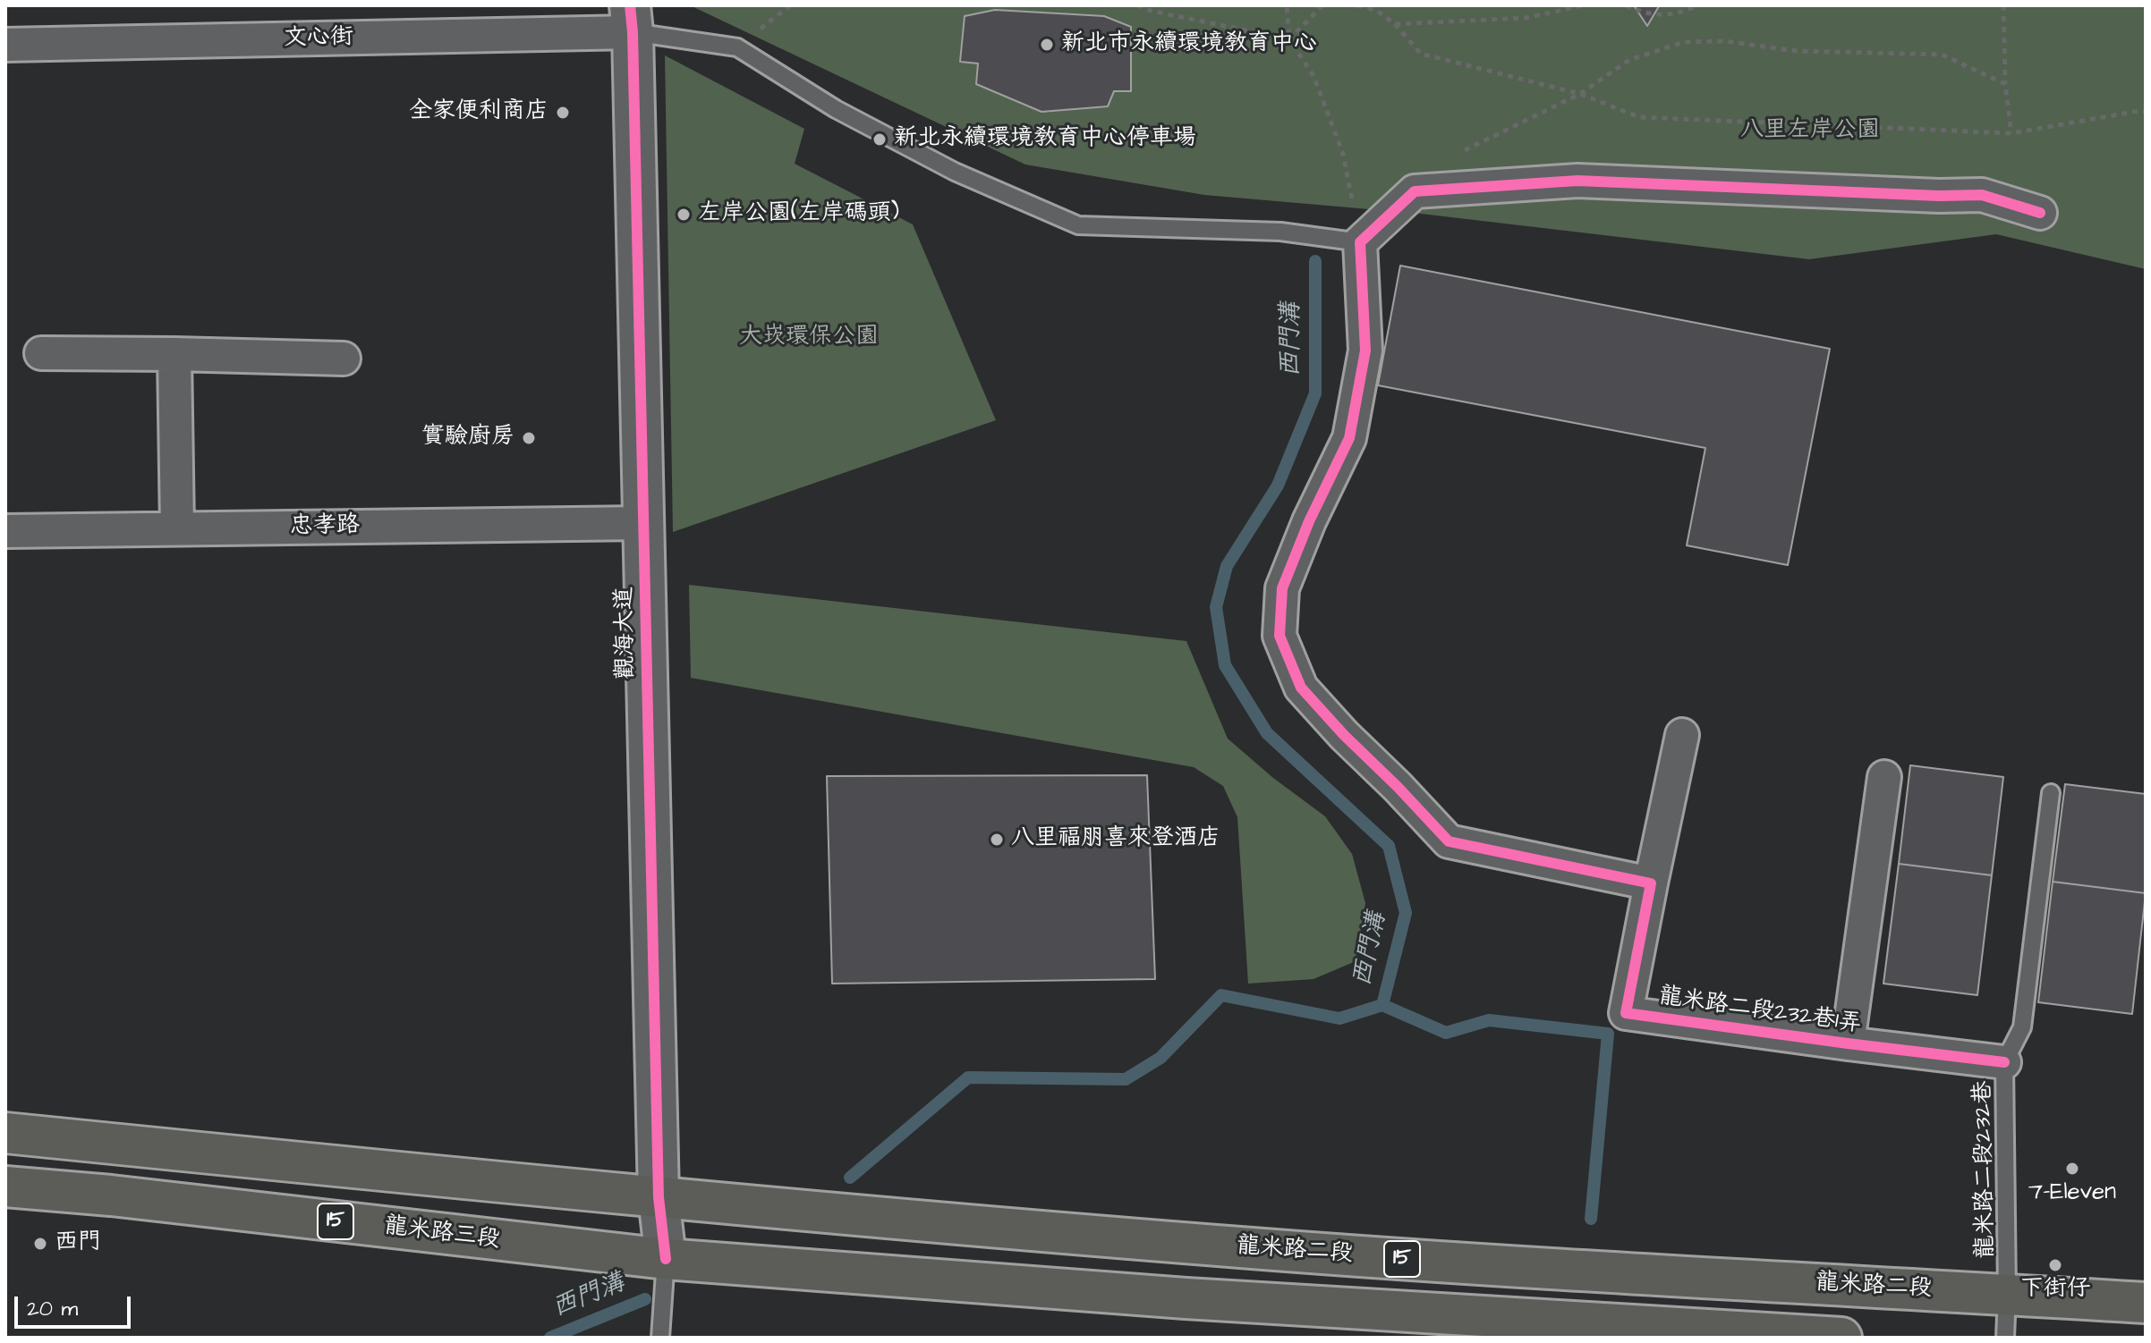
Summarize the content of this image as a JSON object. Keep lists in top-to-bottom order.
{
  "streets": {
    "main road": ["15", "龍米路三段", "龍米路二段"],
    "street": [
      "文心街",
      "忠孝路",
      "觀海大道",
      "龍米路二段232巷1弄"
    ],
    "lane": ["龍米路二段232巷"]
  },
  "crossings": [
    ["文心街", "觀海大道"],
    ["忠孝路", "觀海大道"],
    ["觀海大道", "15"],
    ["觀海大道", "龍米路三段"],
    ["觀海大道", "龍米路二段"],
    ["龍米路二段232巷1弄", "龍米路二段232巷"],
    ["龍米路二段232巷", "龍米路二段"],
    ["15", "龍米路三段"],
    ["15", "龍米路二段"]
  ],
  "water": ["西門溝"],
  "parks": ["八里左岸公園", "大崁環保公園"],
  "places": [
    "新北市永續環境教育中心",
    "全家便利商店",
    "新北永續環境教育中心停車場",
    "左岸公園(左岸碼頭)",
    "實驗廚房",
    "八里福朋喜來登酒店",
    "7-Eleven",
    "西門",
    "下街仔"
  ],
  "scale_bar": "20 m"
}
